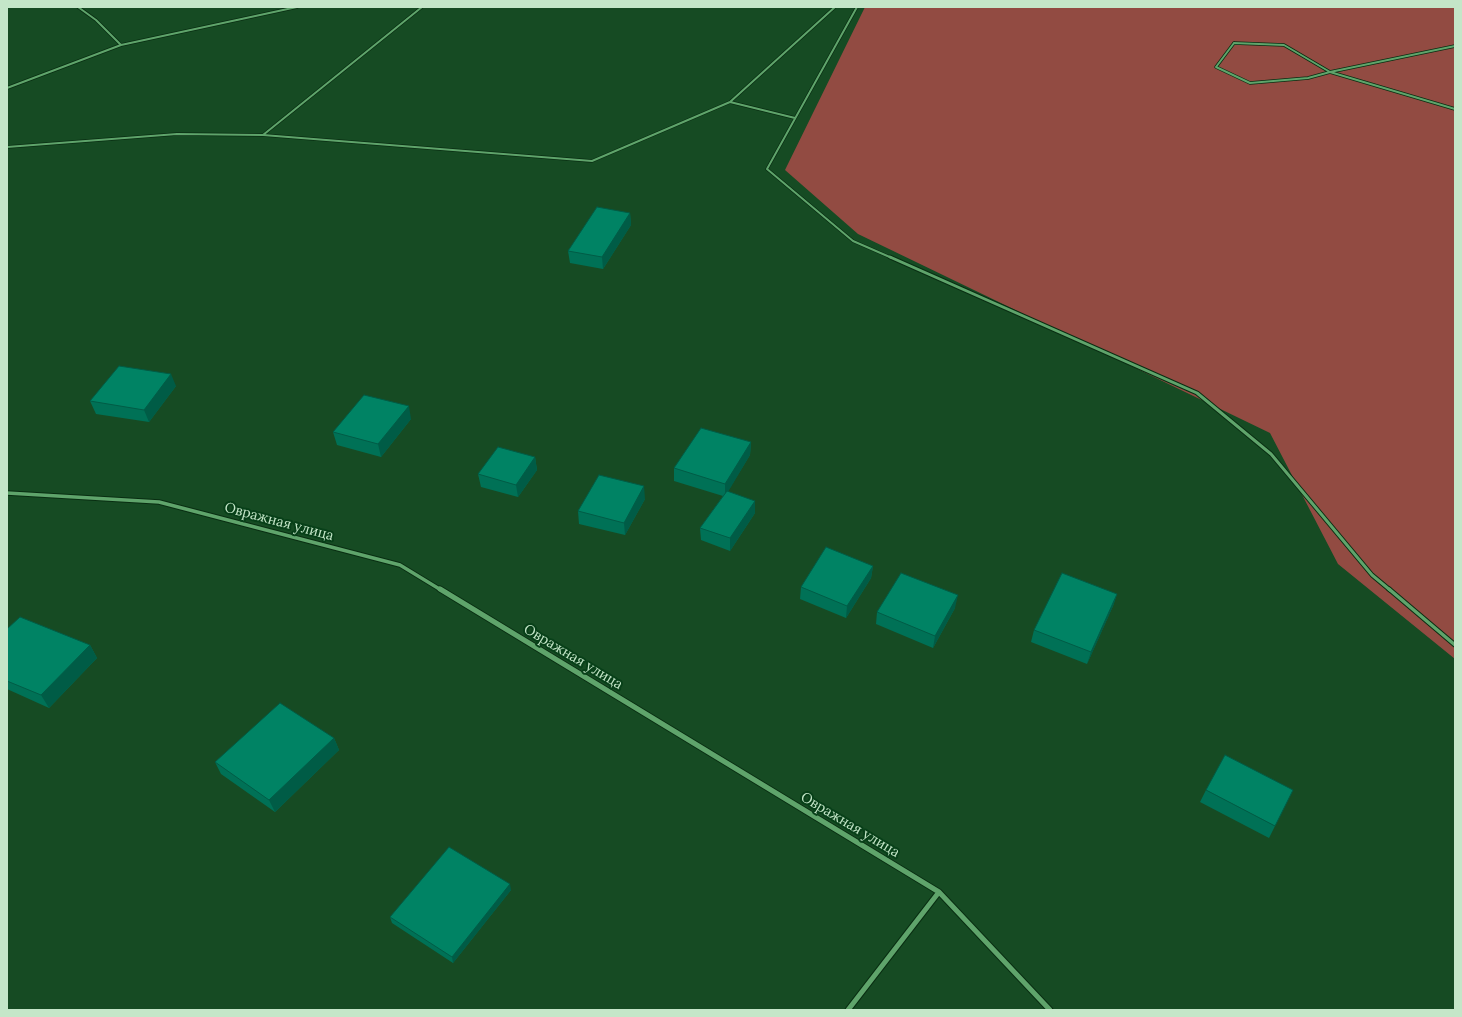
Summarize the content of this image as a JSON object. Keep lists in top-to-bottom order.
{
  "streets": {
    "street": ["Овражная улица"]
  }
}
